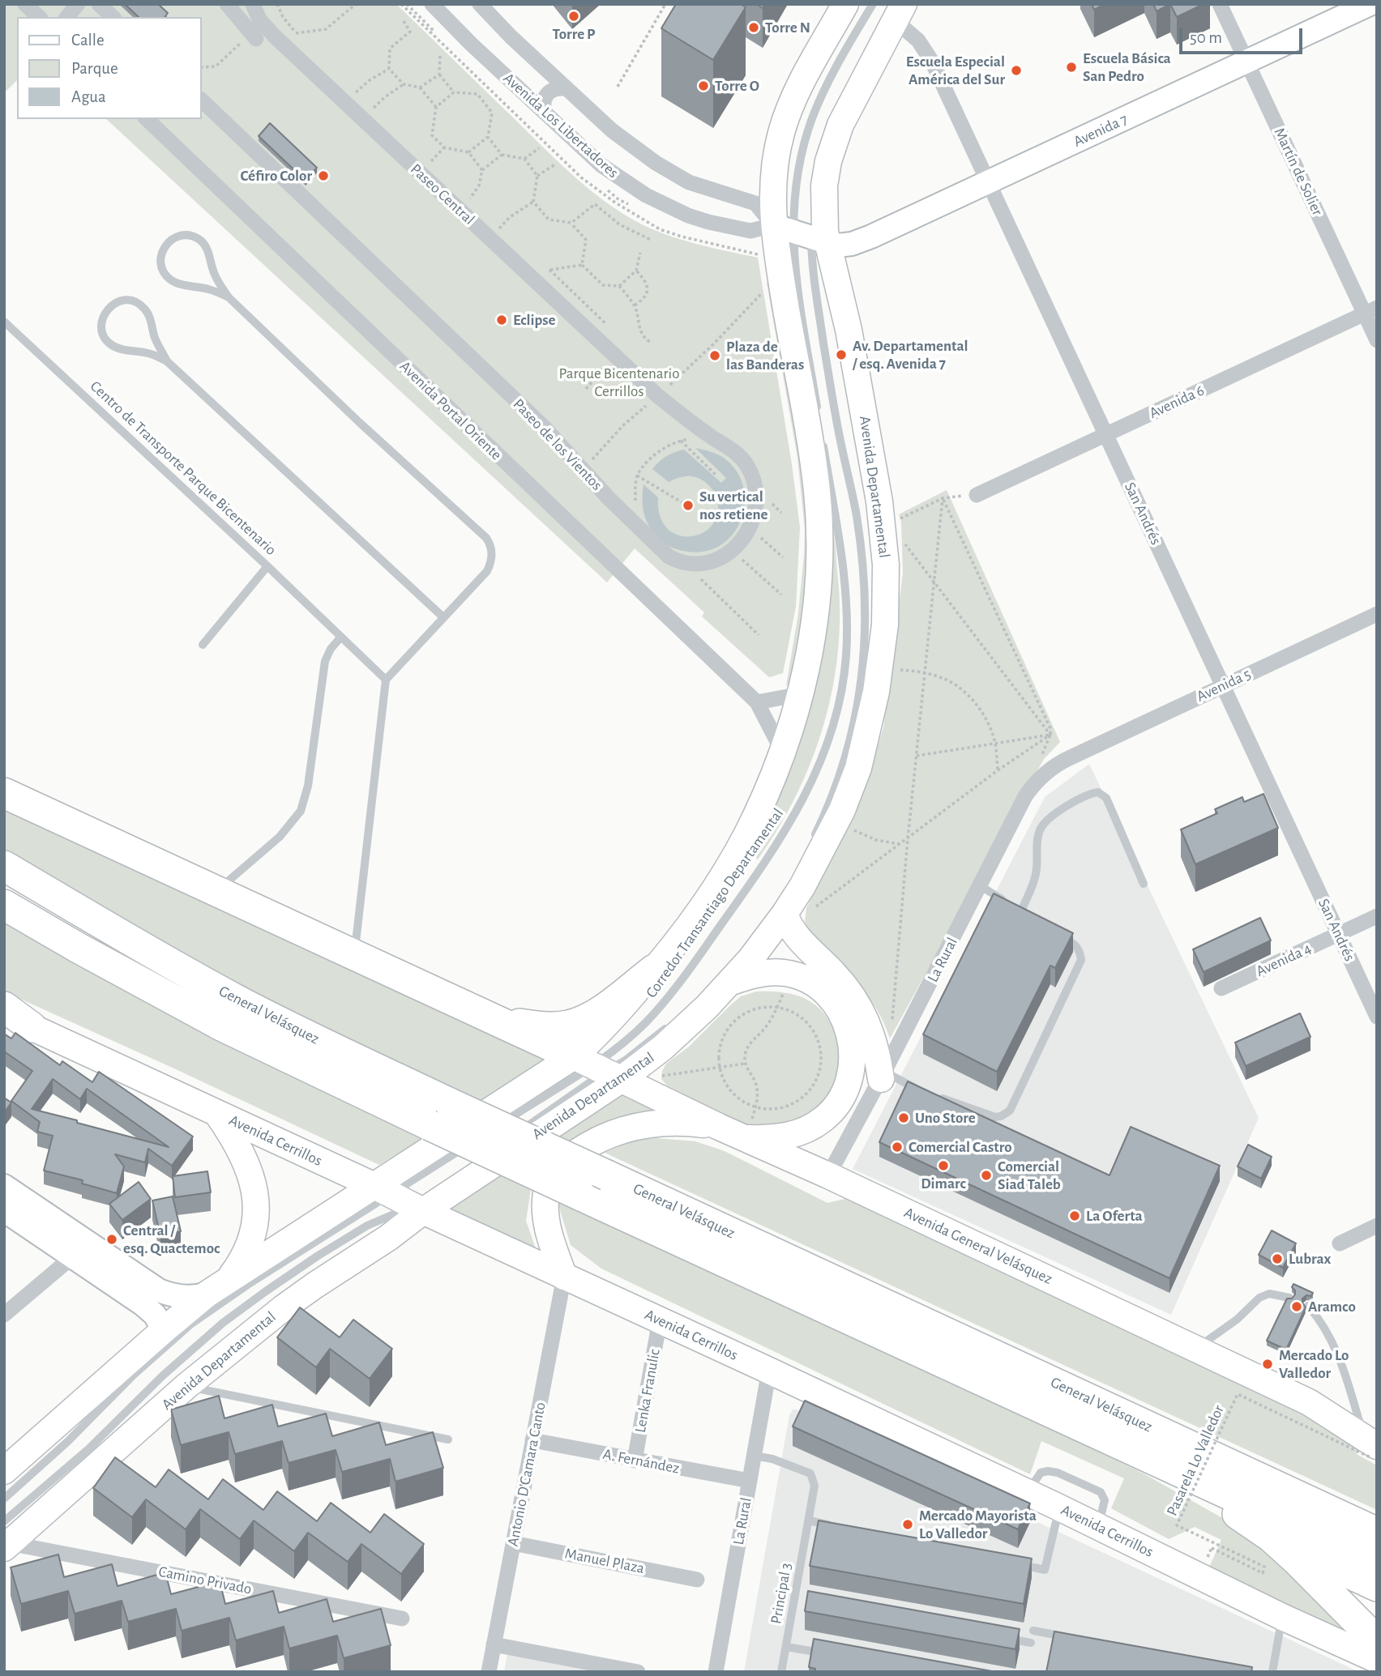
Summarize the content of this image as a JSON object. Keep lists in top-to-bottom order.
{
  "streets": {
    "highway": ["General Velásquez"],
    "main road": ["Avenida Departamental", "Avenida Cerrillos", "Avenida General Velásquez"],
    "street": [
      "Avenida Los Libertadores",
      "Avenida 7",
      "Martín de Solier",
      "Paseo Central",
      "Avenida 6",
      "Avenida Portal Oriente",
      "Paseo de los Vientos",
      "San Andrés",
      "Avenida 5",
      "La Rural",
      "Avenida 4",
      "Lenka Franulic",
      "A. Fernández",
      "Antonio D'Camara Canto",
      "Manuel Plaza",
      "Camino Privado"
    ],
    "lane": ["Centro de Transporte Parque Bicentenario", "Corredor Transantiago Departamental", "Principal 3"],
    "path": ["Pasarela Lo Valledor"]
  },
  "crossings": [
    ["Avenida Los Libertadores", "Avenida 7"],
    ["Avenida Los Libertadores", "Avenida Departamental"],
    ["Avenida Los Libertadores", "Corredor Transantiago Departamental"],
    ["Avenida 7", "Martín de Solier"],
    ["Avenida 7", "Avenida Departamental"],
    ["Avenida 7", "San Andrés"],
    ["Avenida 7", "Corredor Transantiago Departamental"],
    ["Martín de Solier", "Avenida 6"],
    ["Avenida 6", "San Andrés"],
    ["Avenida Portal Oriente", "Avenida Departamental"],
    ["Avenida Departamental", "San Andrés"],
    ["Avenida Departamental", "Corredor Transantiago Departamental"],
    ["Avenida Departamental", "Avenida Cerrillos"],
    ["Avenida Departamental", "Avenida General Velásquez"],
    ["Avenida Departamental", "Camino Privado"],
    ["San Andrés", "Avenida 5"],
    ["San Andrés", "Avenida 4"],
    ["Avenida 5", "La Rural"],
    ["Corredor Transantiago Departamental", "Avenida General Velásquez"],
    ["La Rural", "Avenida Cerrillos"],
    ["La Rural", "Avenida General Velásquez"],
    ["La Rural", "A. Fernández"],
    ["La Rural", "Principal 3"],
    ["Avenida Cerrillos", "Lenka Franulic"],
    ["Avenida Cerrillos", "Antonio D'Camara Canto"],
    ["Avenida General Velásquez", "Pasarela Lo Valledor"],
    ["Lenka Franulic", "A. Fernández"],
    ["A. Fernández", "Antonio D'Camara Canto"],
    ["Antonio D'Camara Canto", "Manuel Plaza"]
  ],
  "parks": ["Parque Bicentenario Cerrillos"],
  "places": [
    "Torre P",
    "Torre N",
    "Escuela Básica San Pedro",
    "Escuela Especial América del Sur",
    "Torre O",
    "Céfiro Color",
    "Eclipse",
    "Av. Departamental / esq. Avenida 7",
    "Plaza de las Banderas",
    "Su vertical nos retiene",
    "Uno Store",
    "Comercial Castro",
    "Dimarc",
    "Comercial Siad Taleb",
    "La Oferta",
    "Central / esq. Quactemoc",
    "Lubrax",
    "Aramco",
    "Mercado Lo Valledor",
    "Mercado Mayorista Lo Valledor"
  ],
  "legend": ["Calle", "Parque", "Agua"],
  "scale_bar": "50 m"
}
